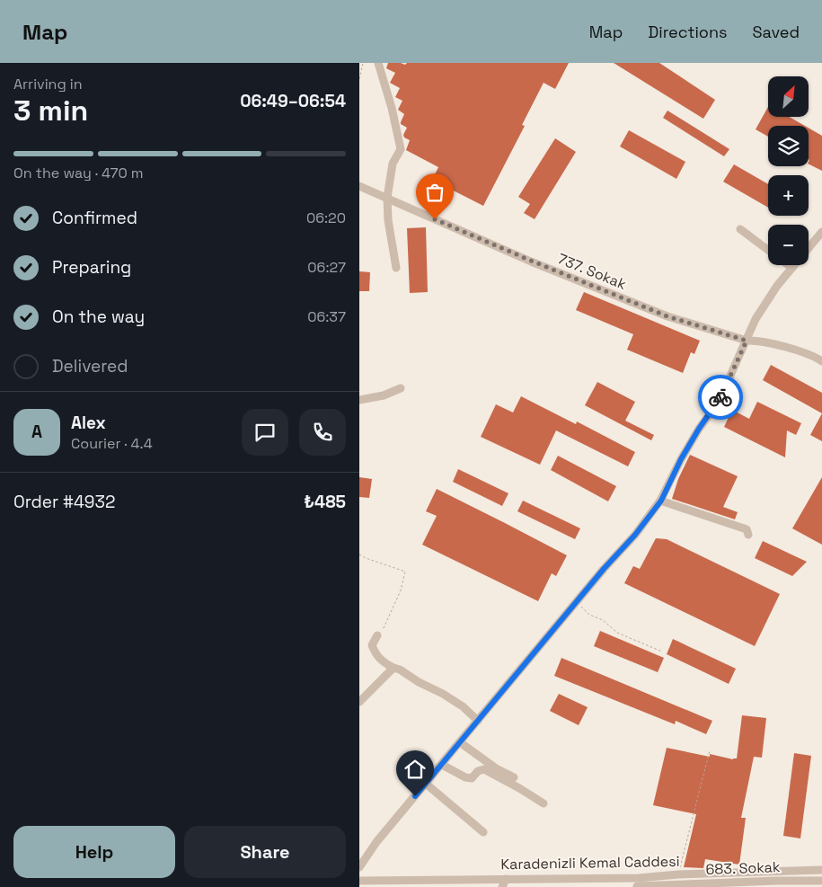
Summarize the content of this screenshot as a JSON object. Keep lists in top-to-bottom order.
{
  "streets": {
    "street": ["737. Sokak", "Karadenizli Kemal Caddesi", "683. Sokak"]
  },
  "crossings": [
    ["Karadenizli Kemal Caddesi", "683. Sokak"]
  ],
  "north": "top right",
  "page": {
    "header": "Map",
    "nav": ["Map", "Directions", "Saved"],
    "heading": ["3 min", "Arriving in", "06:49–06:54"],
    "panel": [
      "Alex",
      "Courier · 4.4",
      "Order #4932",
      "₺485"
    ],
    "map_buttons": ["+", "−"],
    "bar": "On the way · 470 m",
    "list": [
      ["Confirmed", "06:20"],
      ["Preparing", "06:27"],
      ["On the way", "06:37"],
      "Delivered"
    ],
    "round": "A",
    "buttons": ["Help", "Share"]
  }
}
